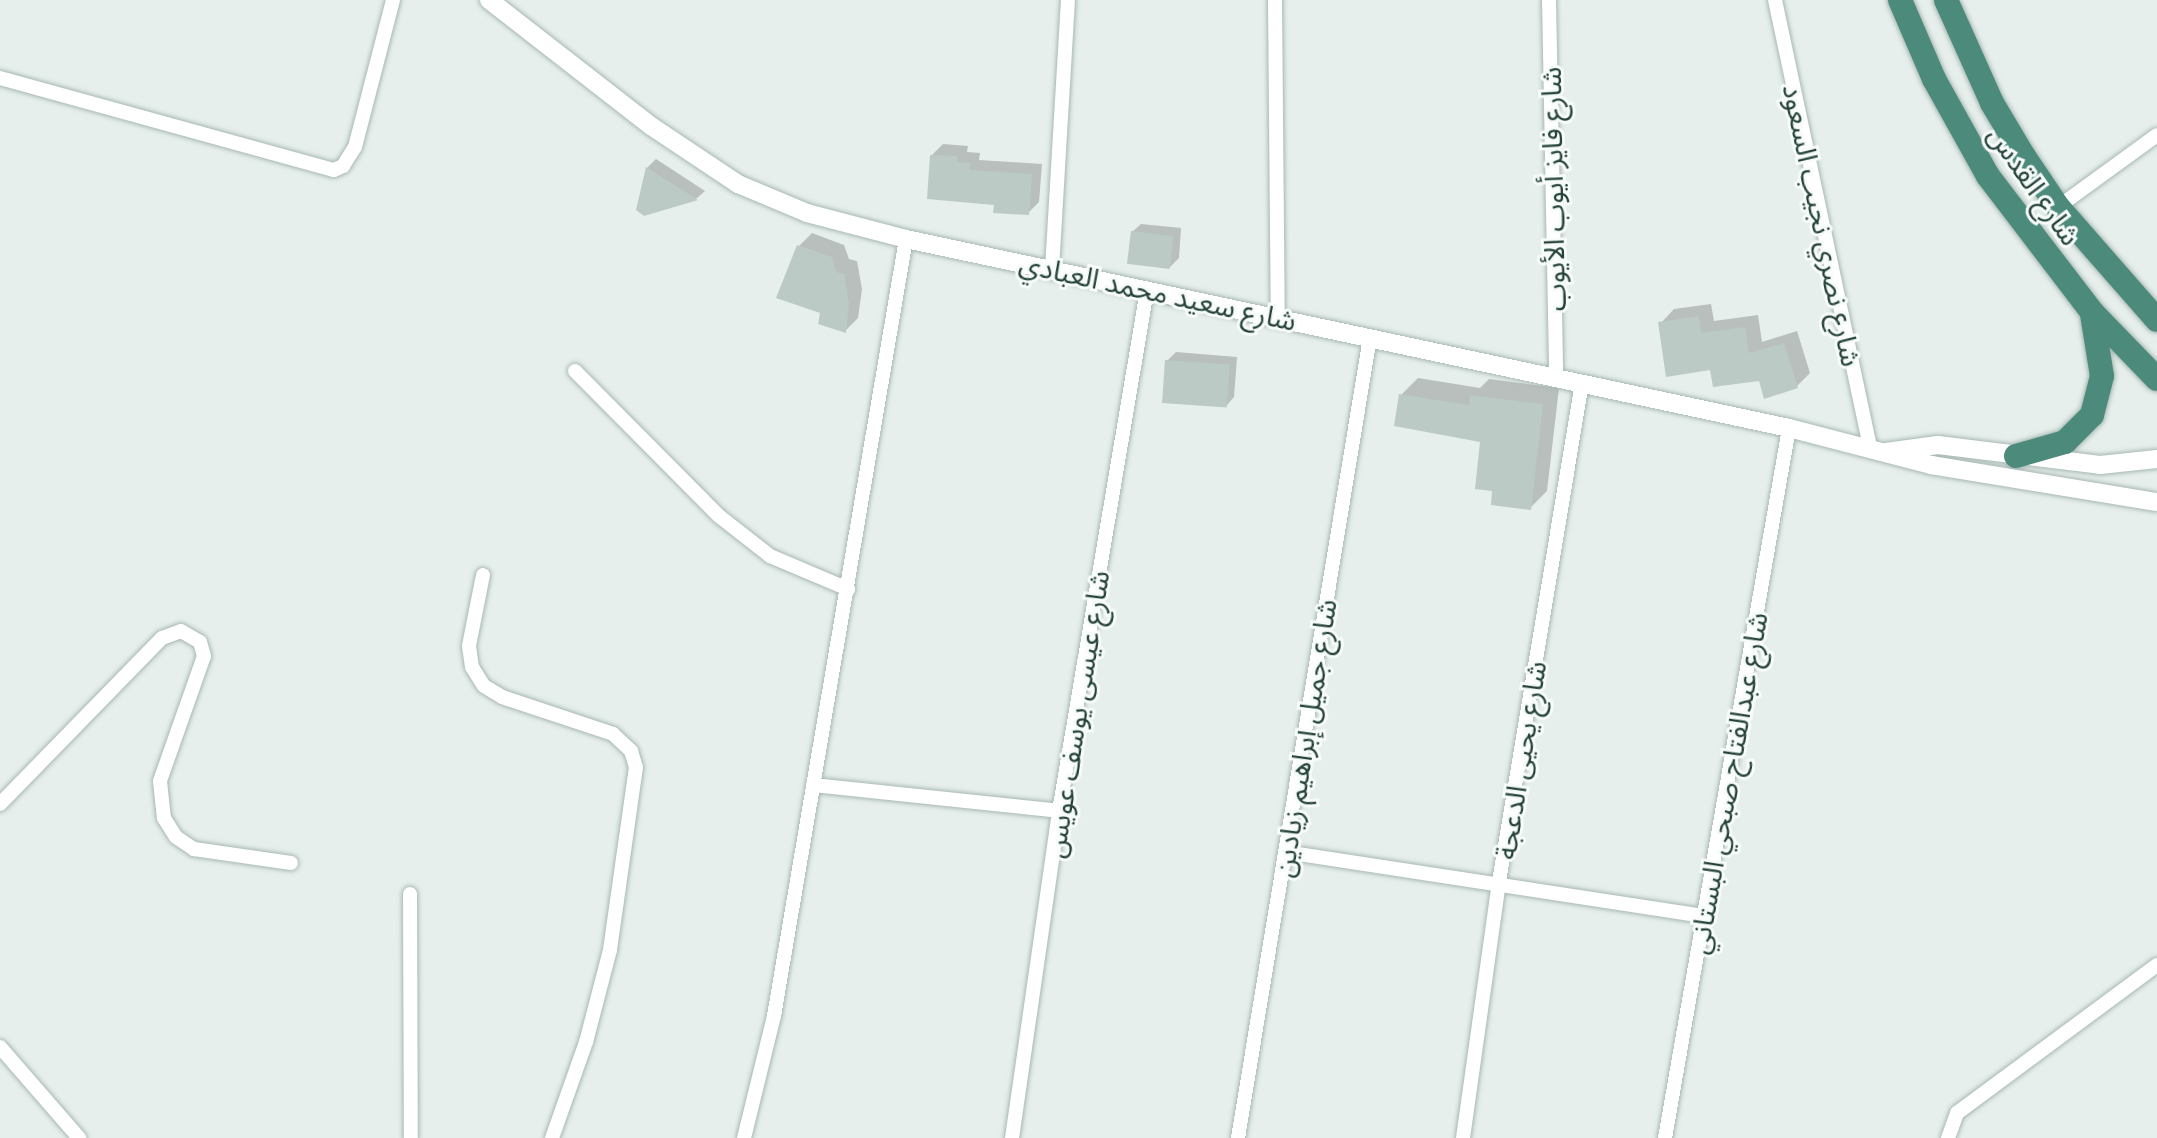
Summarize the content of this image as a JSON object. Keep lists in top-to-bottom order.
{
  "streets": {
    "highway": ["شارع القدس"],
    "street": [
      "شارع فايز أيوب الأيوب",
      "شارع نصري نجيب السعود",
      "شارع سعيد محمد العبادي",
      "شارع عيسى يوسف عويس",
      "شارع جميل إبراهيم زيادين",
      "شارع يحيى الدعجة",
      "شارع عبدالفتاح صبحي البستاني"
    ]
  },
  "crossings": [
    ["شارع فايز أيوب الأيوب", "شارع سعيد محمد العبادي"],
    ["شارع نصري نجيب السعود", "شارع سعيد محمد العبادي"],
    ["شارع سعيد محمد العبادي", "شارع عيسى يوسف عويس"],
    ["شارع سعيد محمد العبادي", "شارع جميل إبراهيم زيادين"],
    ["شارع سعيد محمد العبادي", "شارع يحيى الدعجة"],
    ["شارع سعيد محمد العبادي", "شارع عبدالفتاح صبحي البستاني"]
  ]
}
